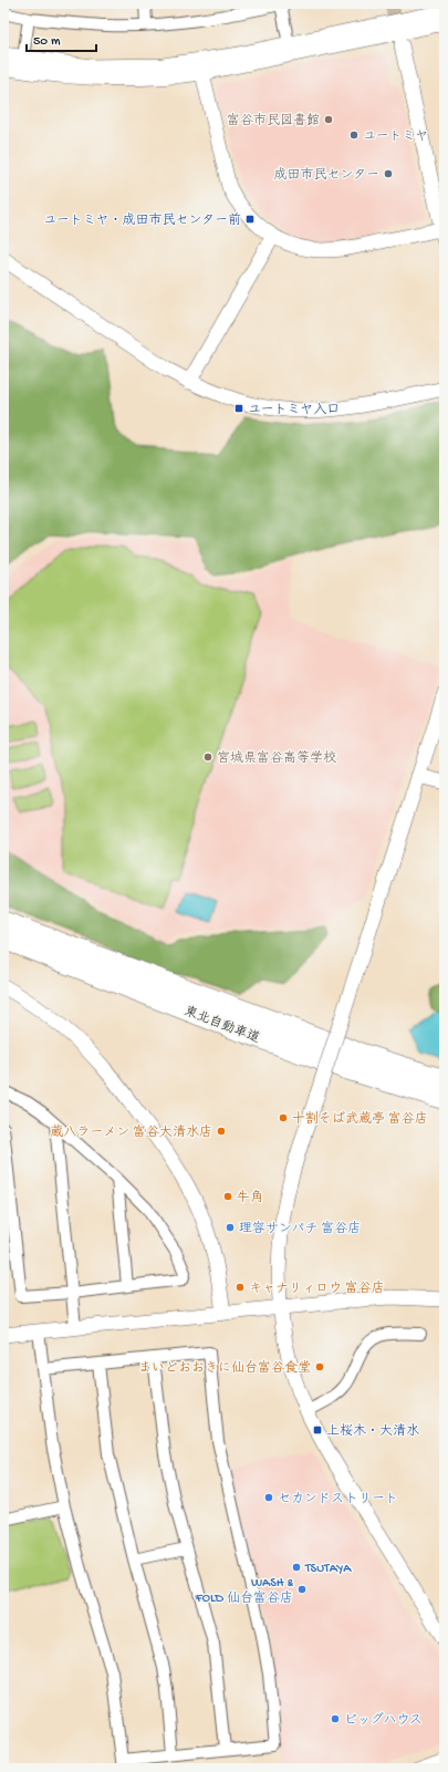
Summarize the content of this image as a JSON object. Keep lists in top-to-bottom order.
{
  "streets": {
    "highway": ["東北自動車道"]
  },
  "places": {
    "other": [
      "富谷市民図書館",
      "ユートミヤ",
      "成田市民センター",
      "宮城県富谷高等学校",
      "十割そば武蔵亭 富谷店",
      "蔵八ラーメン 富谷大清水店",
      "牛角",
      "理容サンパチ 富谷店",
      "キャナリィロウ 富谷店",
      "まいどおおきに仙台富谷食堂",
      "セカンドストリート",
      "TSUTAYA",
      "WASH & FOLD 仙台富谷店",
      "ビッグハウス"
    ],
    "transit": ["ユートミヤ・成田市民センター前", "ユートミヤ入口", "上桜木・大清水"]
  },
  "scale_bar": "50 m"
}
